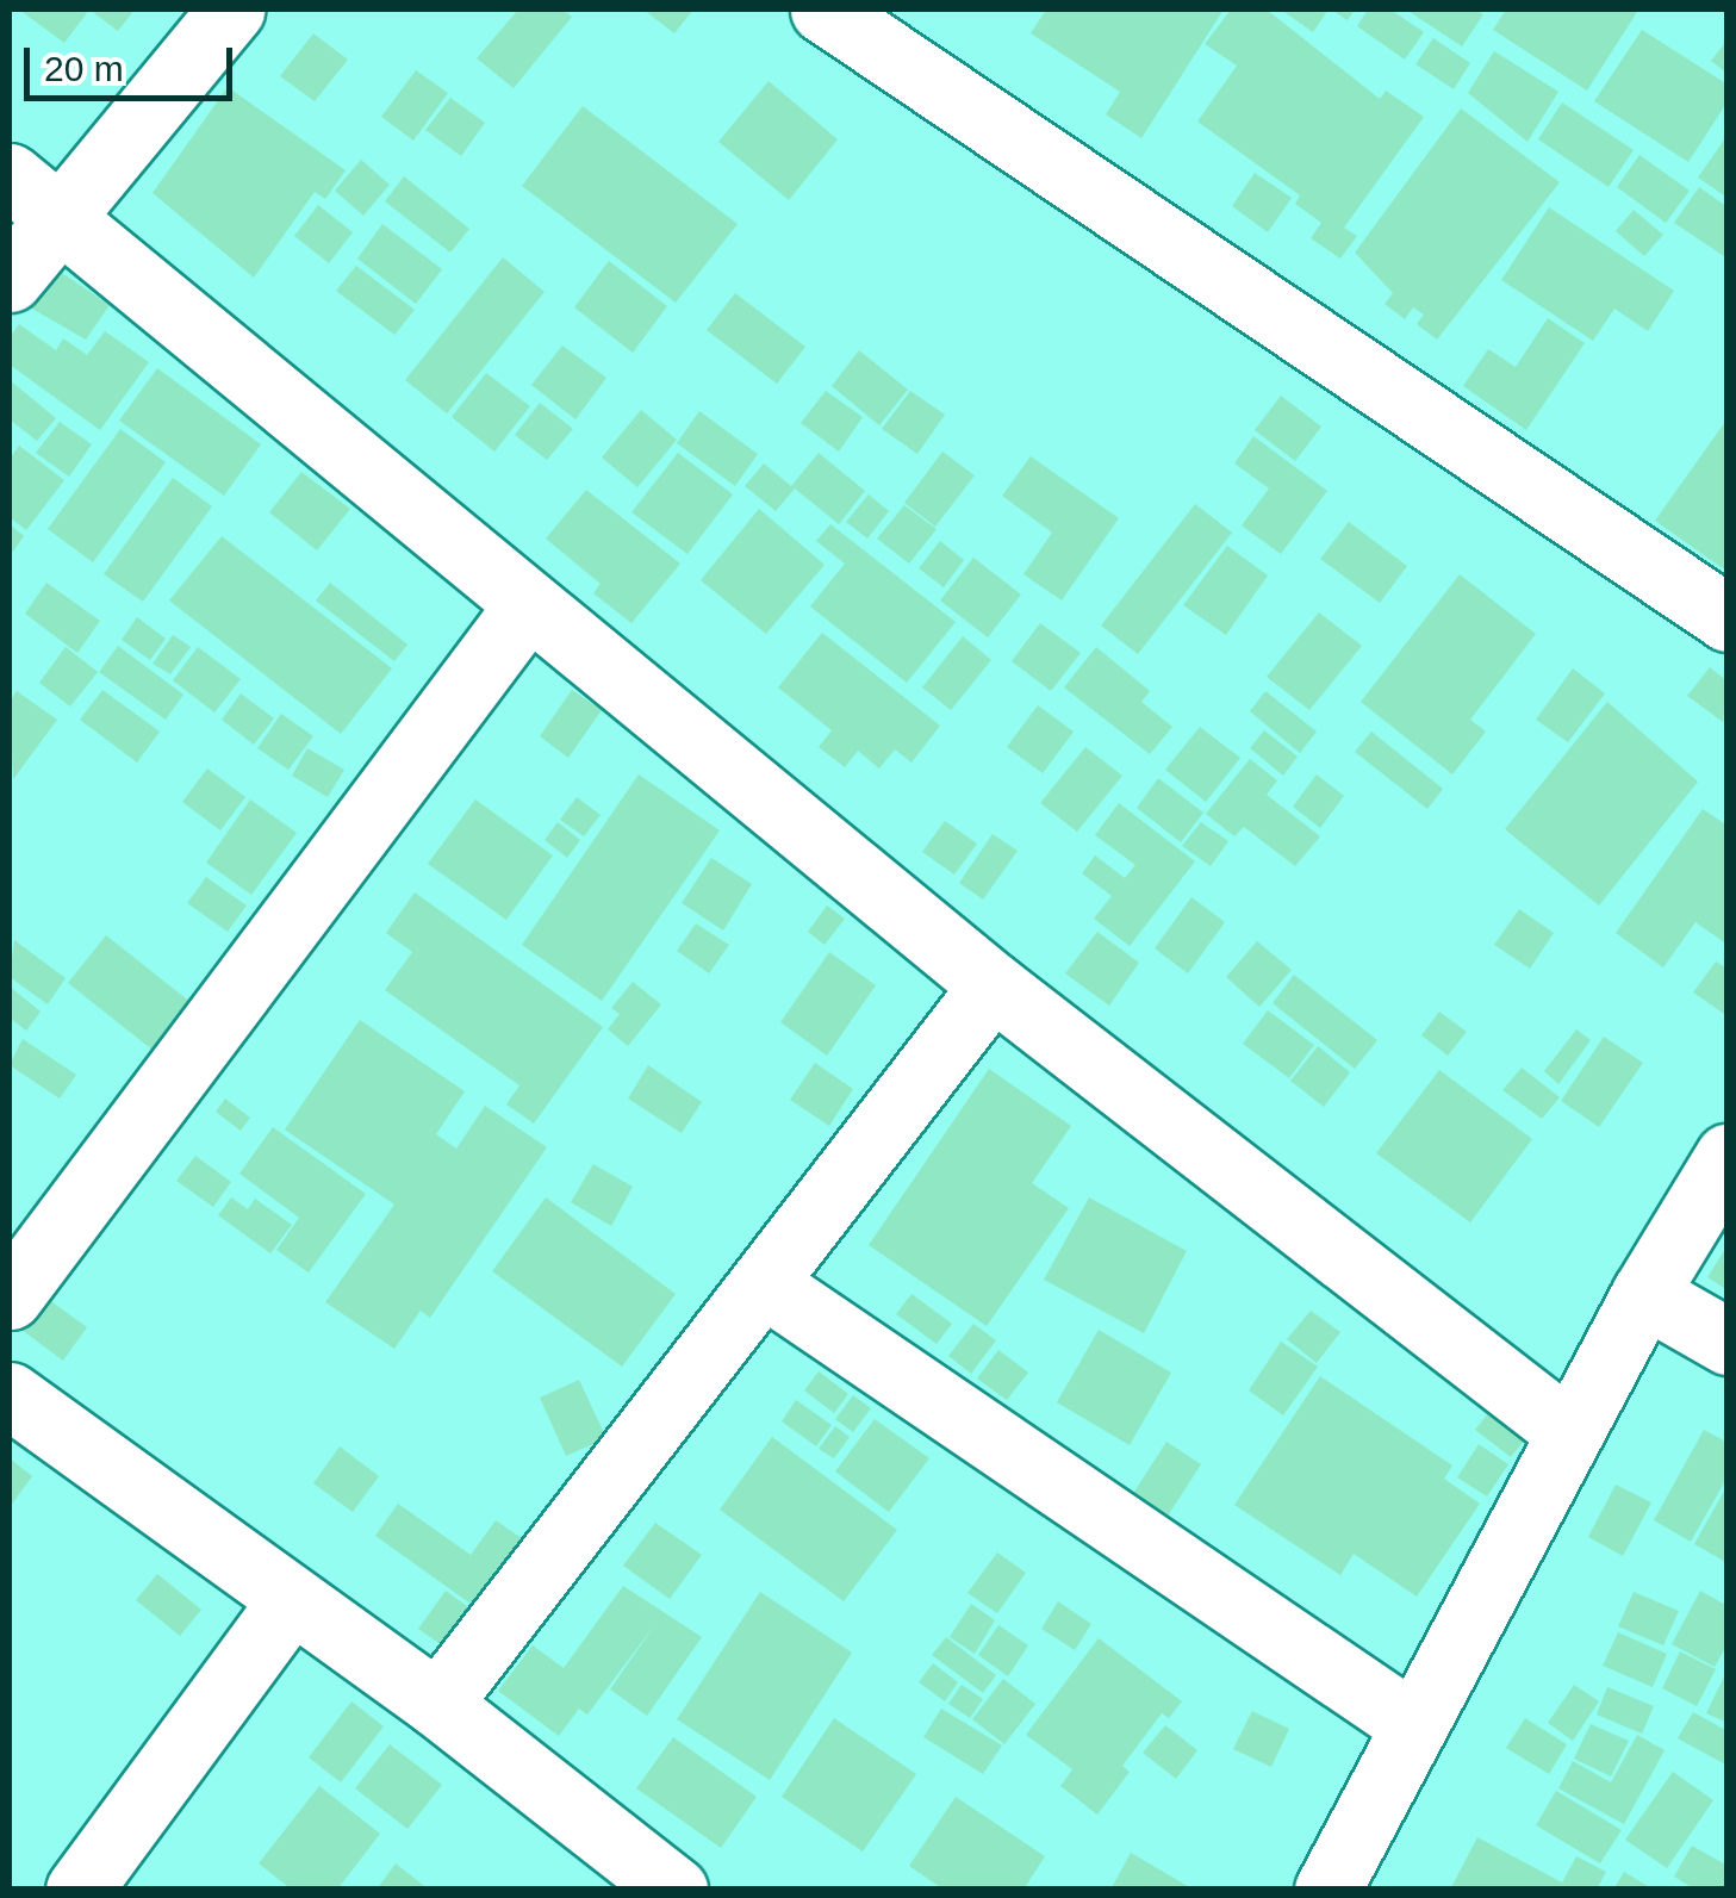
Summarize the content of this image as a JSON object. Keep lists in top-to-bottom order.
{
  "scale_bar": "20 m"
}
